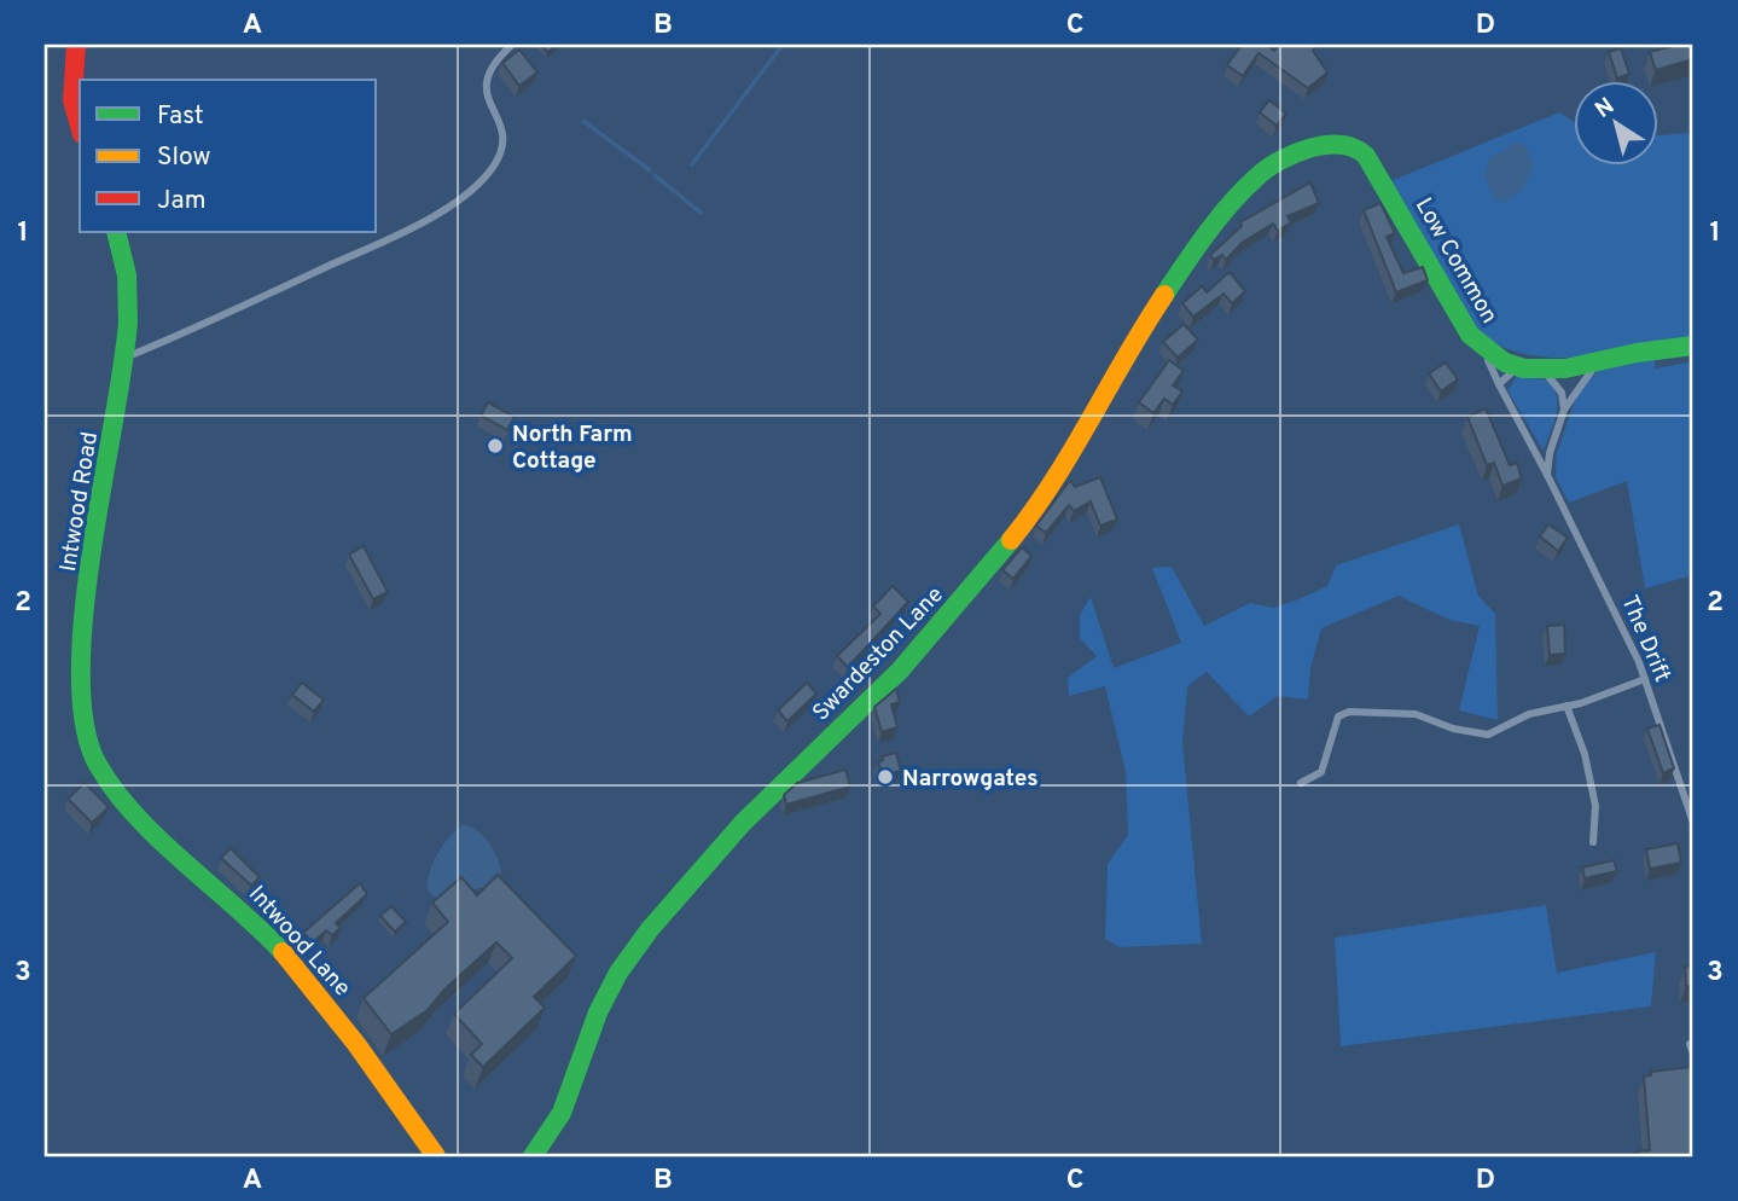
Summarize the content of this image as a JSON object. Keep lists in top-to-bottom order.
{
  "streets": {
    "street": [
      "Low Common",
      "Intwood Road",
      "Swardeston Lane",
      "Intwood Lane"
    ],
    "lane": ["The Drift"]
  },
  "crossings": [
    ["Low Common", "The Drift"],
    ["Low Common", "Swardeston Lane"],
    ["Intwood Road", "Intwood Lane"]
  ],
  "places": ["North Farm Cottage", "Narrowgates"],
  "legend": ["Fast", "Slow", "Jam"],
  "north": "top left",
  "grid": {
    "columns": [
      "A",
      "B",
      "C",
      "D"
    ],
    "rows": ["1", "2", "3"]
  }
}
